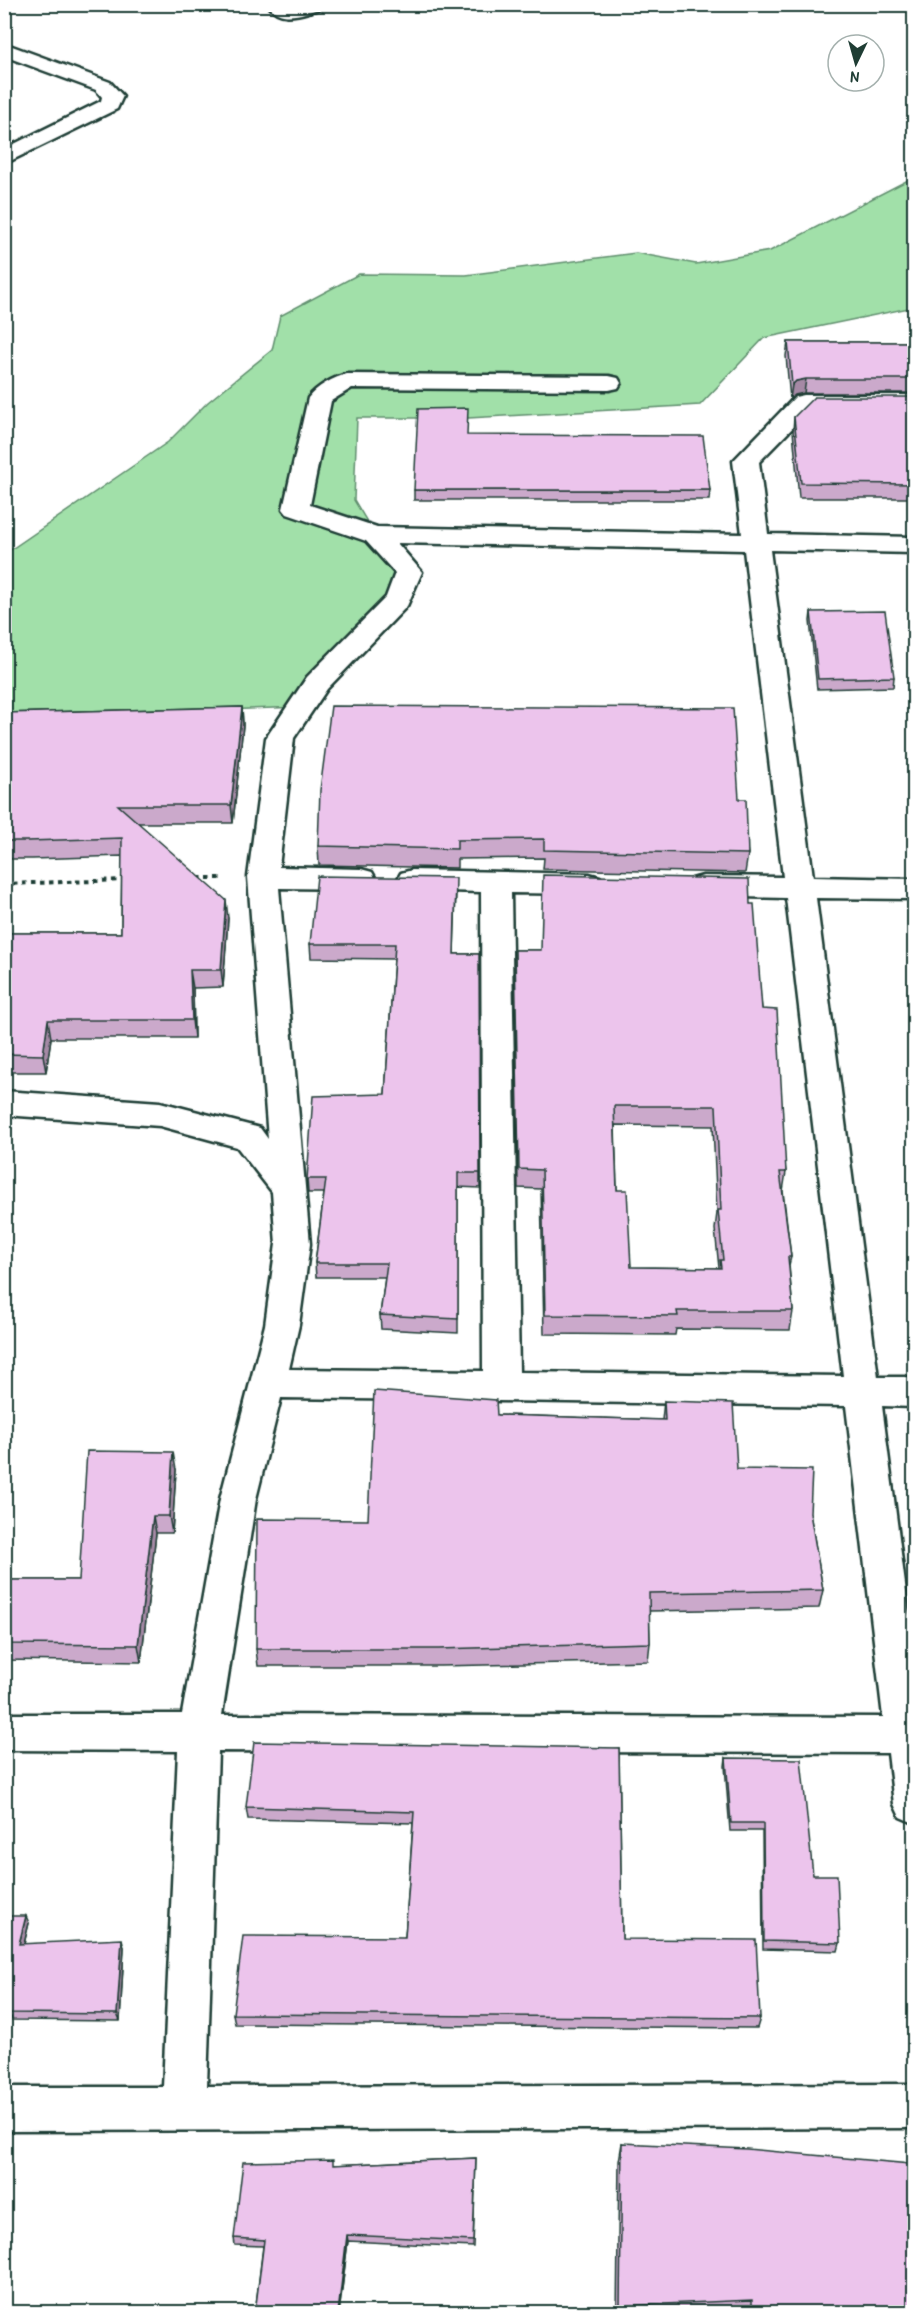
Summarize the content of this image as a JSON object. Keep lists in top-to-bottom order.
{
  "north": "bottom"
}
